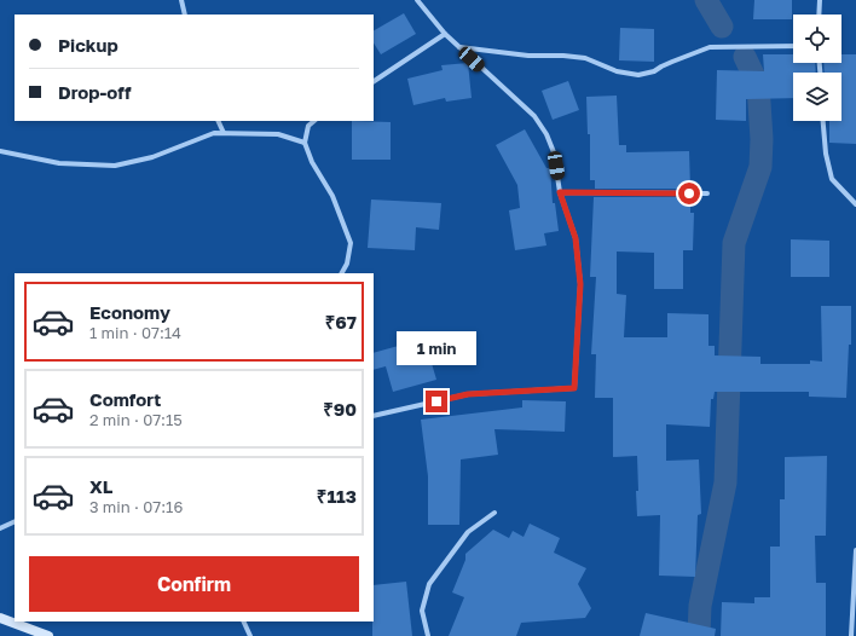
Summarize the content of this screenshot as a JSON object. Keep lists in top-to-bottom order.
{
  "page": {
    "banner": ["Pickup", "Drop-off"],
    "list": [
      {
        "name": "Economy",
        "note": "1 min · 07:14",
        "value": "₹67"
      },
      {
        "name": "Comfort",
        "note": "2 min · 07:15",
        "value": "₹90"
      },
      {
        "name": "XL",
        "note": "3 min · 07:16",
        "value": "₹113"
      }
    ],
    "bubble": "1 min",
    "buttons": "Confirm"
  }
}
